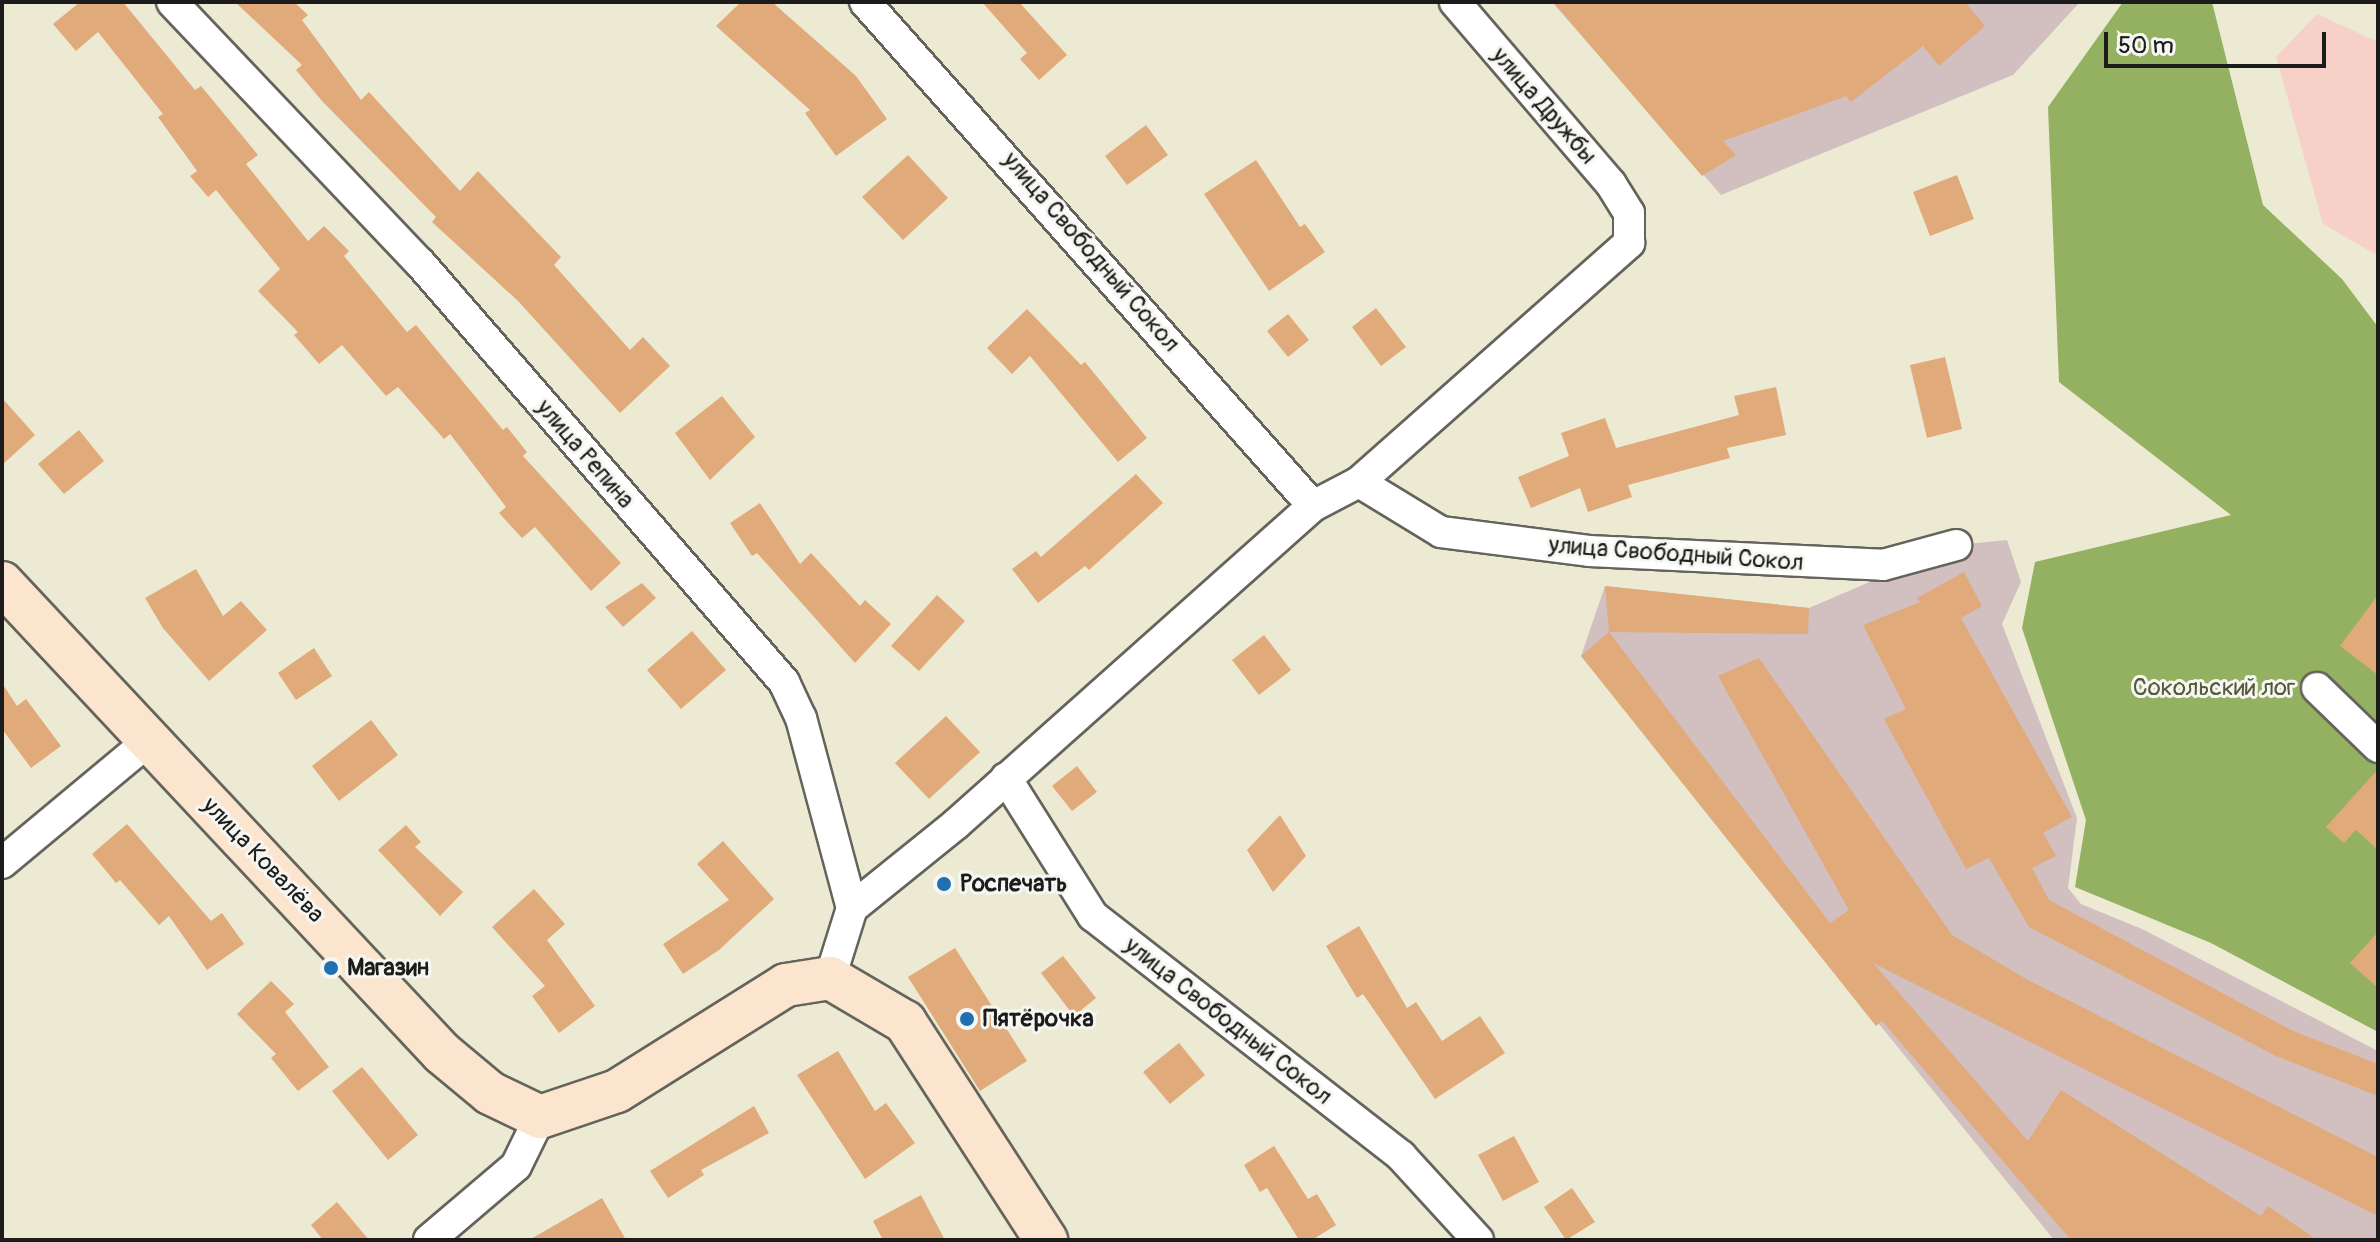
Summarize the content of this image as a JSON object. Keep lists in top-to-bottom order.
{
  "streets": {
    "street": [
      "улица Дружбы",
      "улица Свободный Сокол",
      "улица Репина",
      "улица Ковалёва"
    ]
  },
  "crossings": [
    ["улица Дружбы", "улица Свободный Сокол"]
  ],
  "parks": ["Сокольский лог"],
  "places": ["Роспечать", "Магазин", "Пятёрочка"],
  "scale_bar": "50 m"
}
